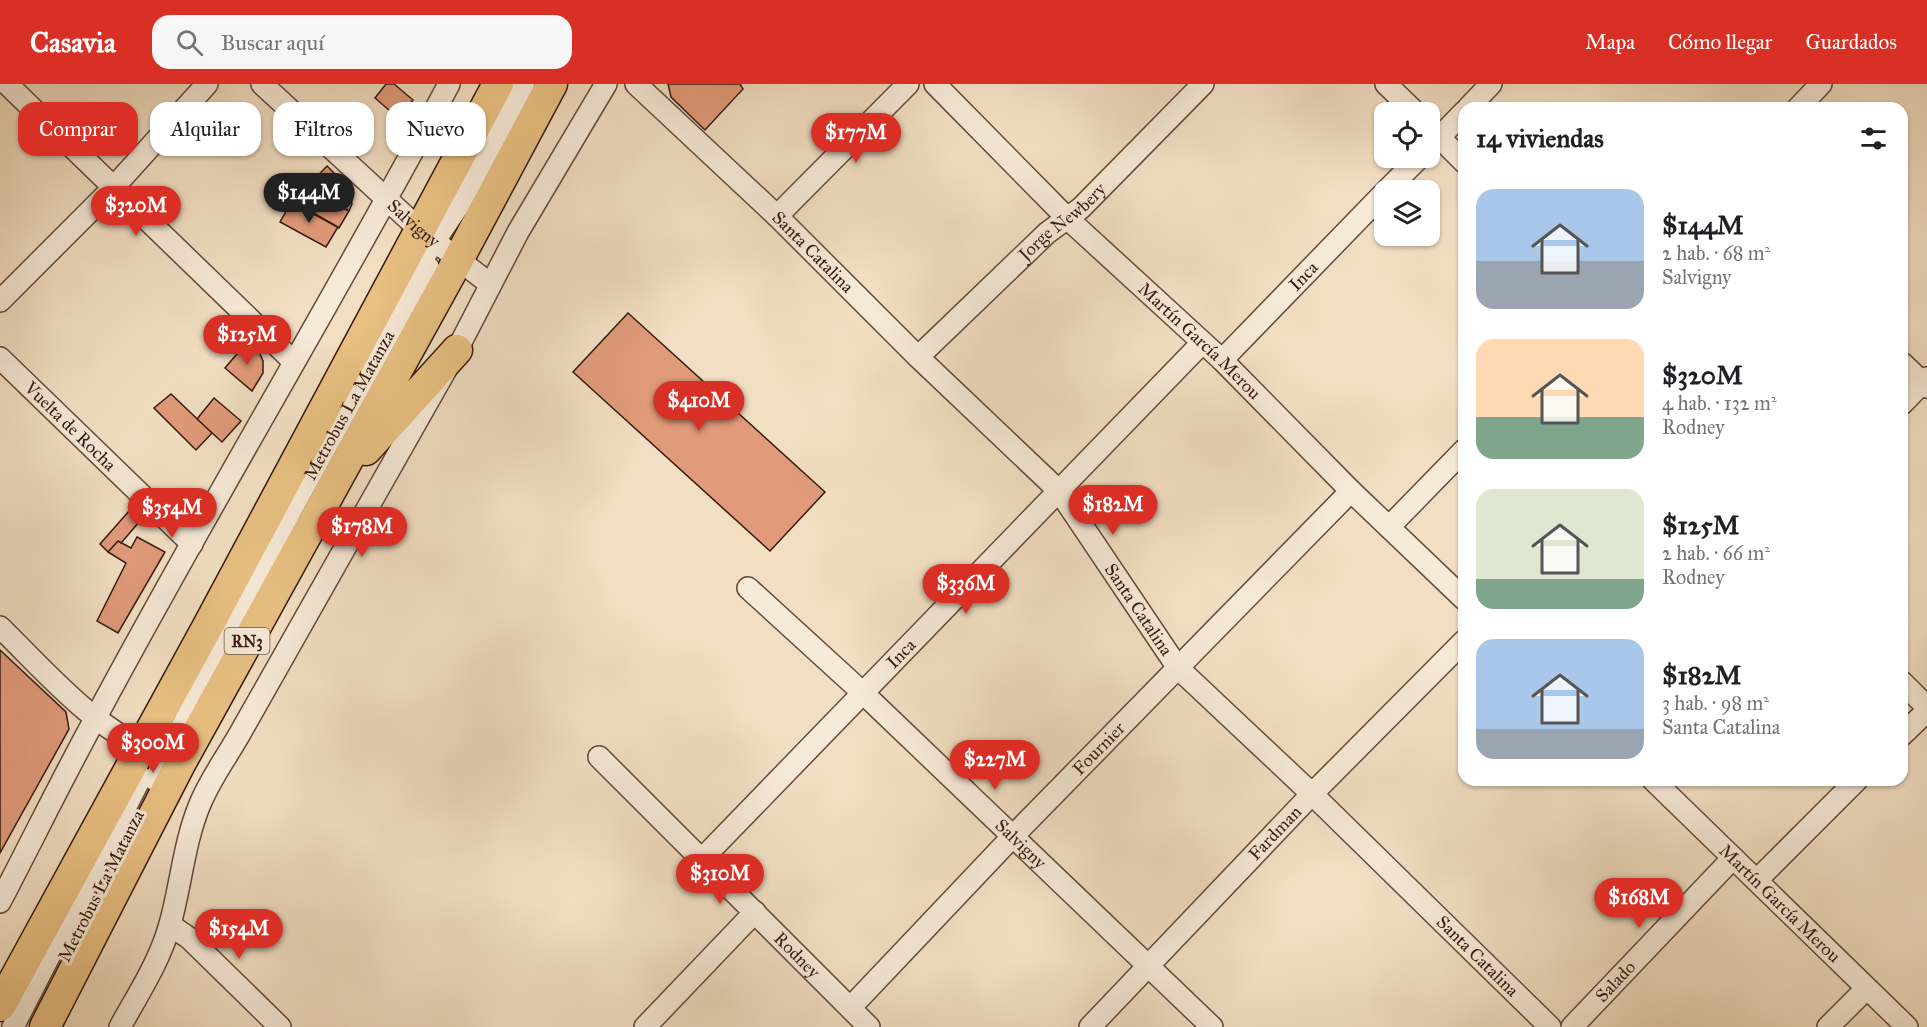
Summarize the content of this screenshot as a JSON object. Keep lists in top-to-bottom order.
{
  "streets": {
    "highway": ["RN3"],
    "street": [
      "Salvigny",
      "Jorge Newbery",
      "Santa Catalina",
      "Inca",
      "Martín García Merou",
      "Metrobus La Matanza",
      "Vuelta de Rocha",
      "Fournier",
      "Fardman",
      "Rodney",
      "Salado"
    ]
  },
  "crossings": [
    ["Salvigny", "Inca"],
    ["Salvigny", "Metrobus La Matanza"],
    ["Salvigny", "RN3"],
    ["Salvigny", "Fournier"],
    ["Salvigny", "Fardman"],
    ["Jorge Newbery", "Santa Catalina"],
    ["Jorge Newbery", "Martín García Merou"],
    ["Santa Catalina", "Inca"],
    ["Santa Catalina", "Fournier"],
    ["Santa Catalina", "Fardman"],
    ["Inca", "Martín García Merou"],
    ["Inca", "Rodney"],
    ["Martín García Merou", "Fournier"],
    ["Martín García Merou", "Salado"],
    ["Metrobus La Matanza", "RN3"],
    ["Fournier", "Rodney"]
  ],
  "page": {
    "header": "Casavia",
    "search": "Buscar aquí",
    "nav": ["Mapa", "Cómo llegar", "Guardados"],
    "chip": [
      "Comprar",
      "Alquilar",
      "Filtros",
      "Nuevo"
    ],
    "heading": "14 viviendas",
    "price": [
      "$177M",
      "$144M",
      "$320M",
      "$125M",
      "$410M",
      "$182M",
      "$354M",
      "$178M",
      "$336M",
      "$300M",
      "$227M",
      "$310M",
      "$168M",
      "$154M"
    ],
    "list": [
      {
        "name": "$144M",
        "note": "2 hab. · 68 m² · Salvigny"
      },
      {
        "name": "$320M",
        "note": "4 hab. · 132 m² · Rodney"
      },
      {
        "name": "$125M",
        "note": "2 hab. · 66 m² · Rodney"
      },
      {
        "name": "$182M",
        "note": "3 hab. · 98 m² · Santa Catalina"
      }
    ]
  }
}
